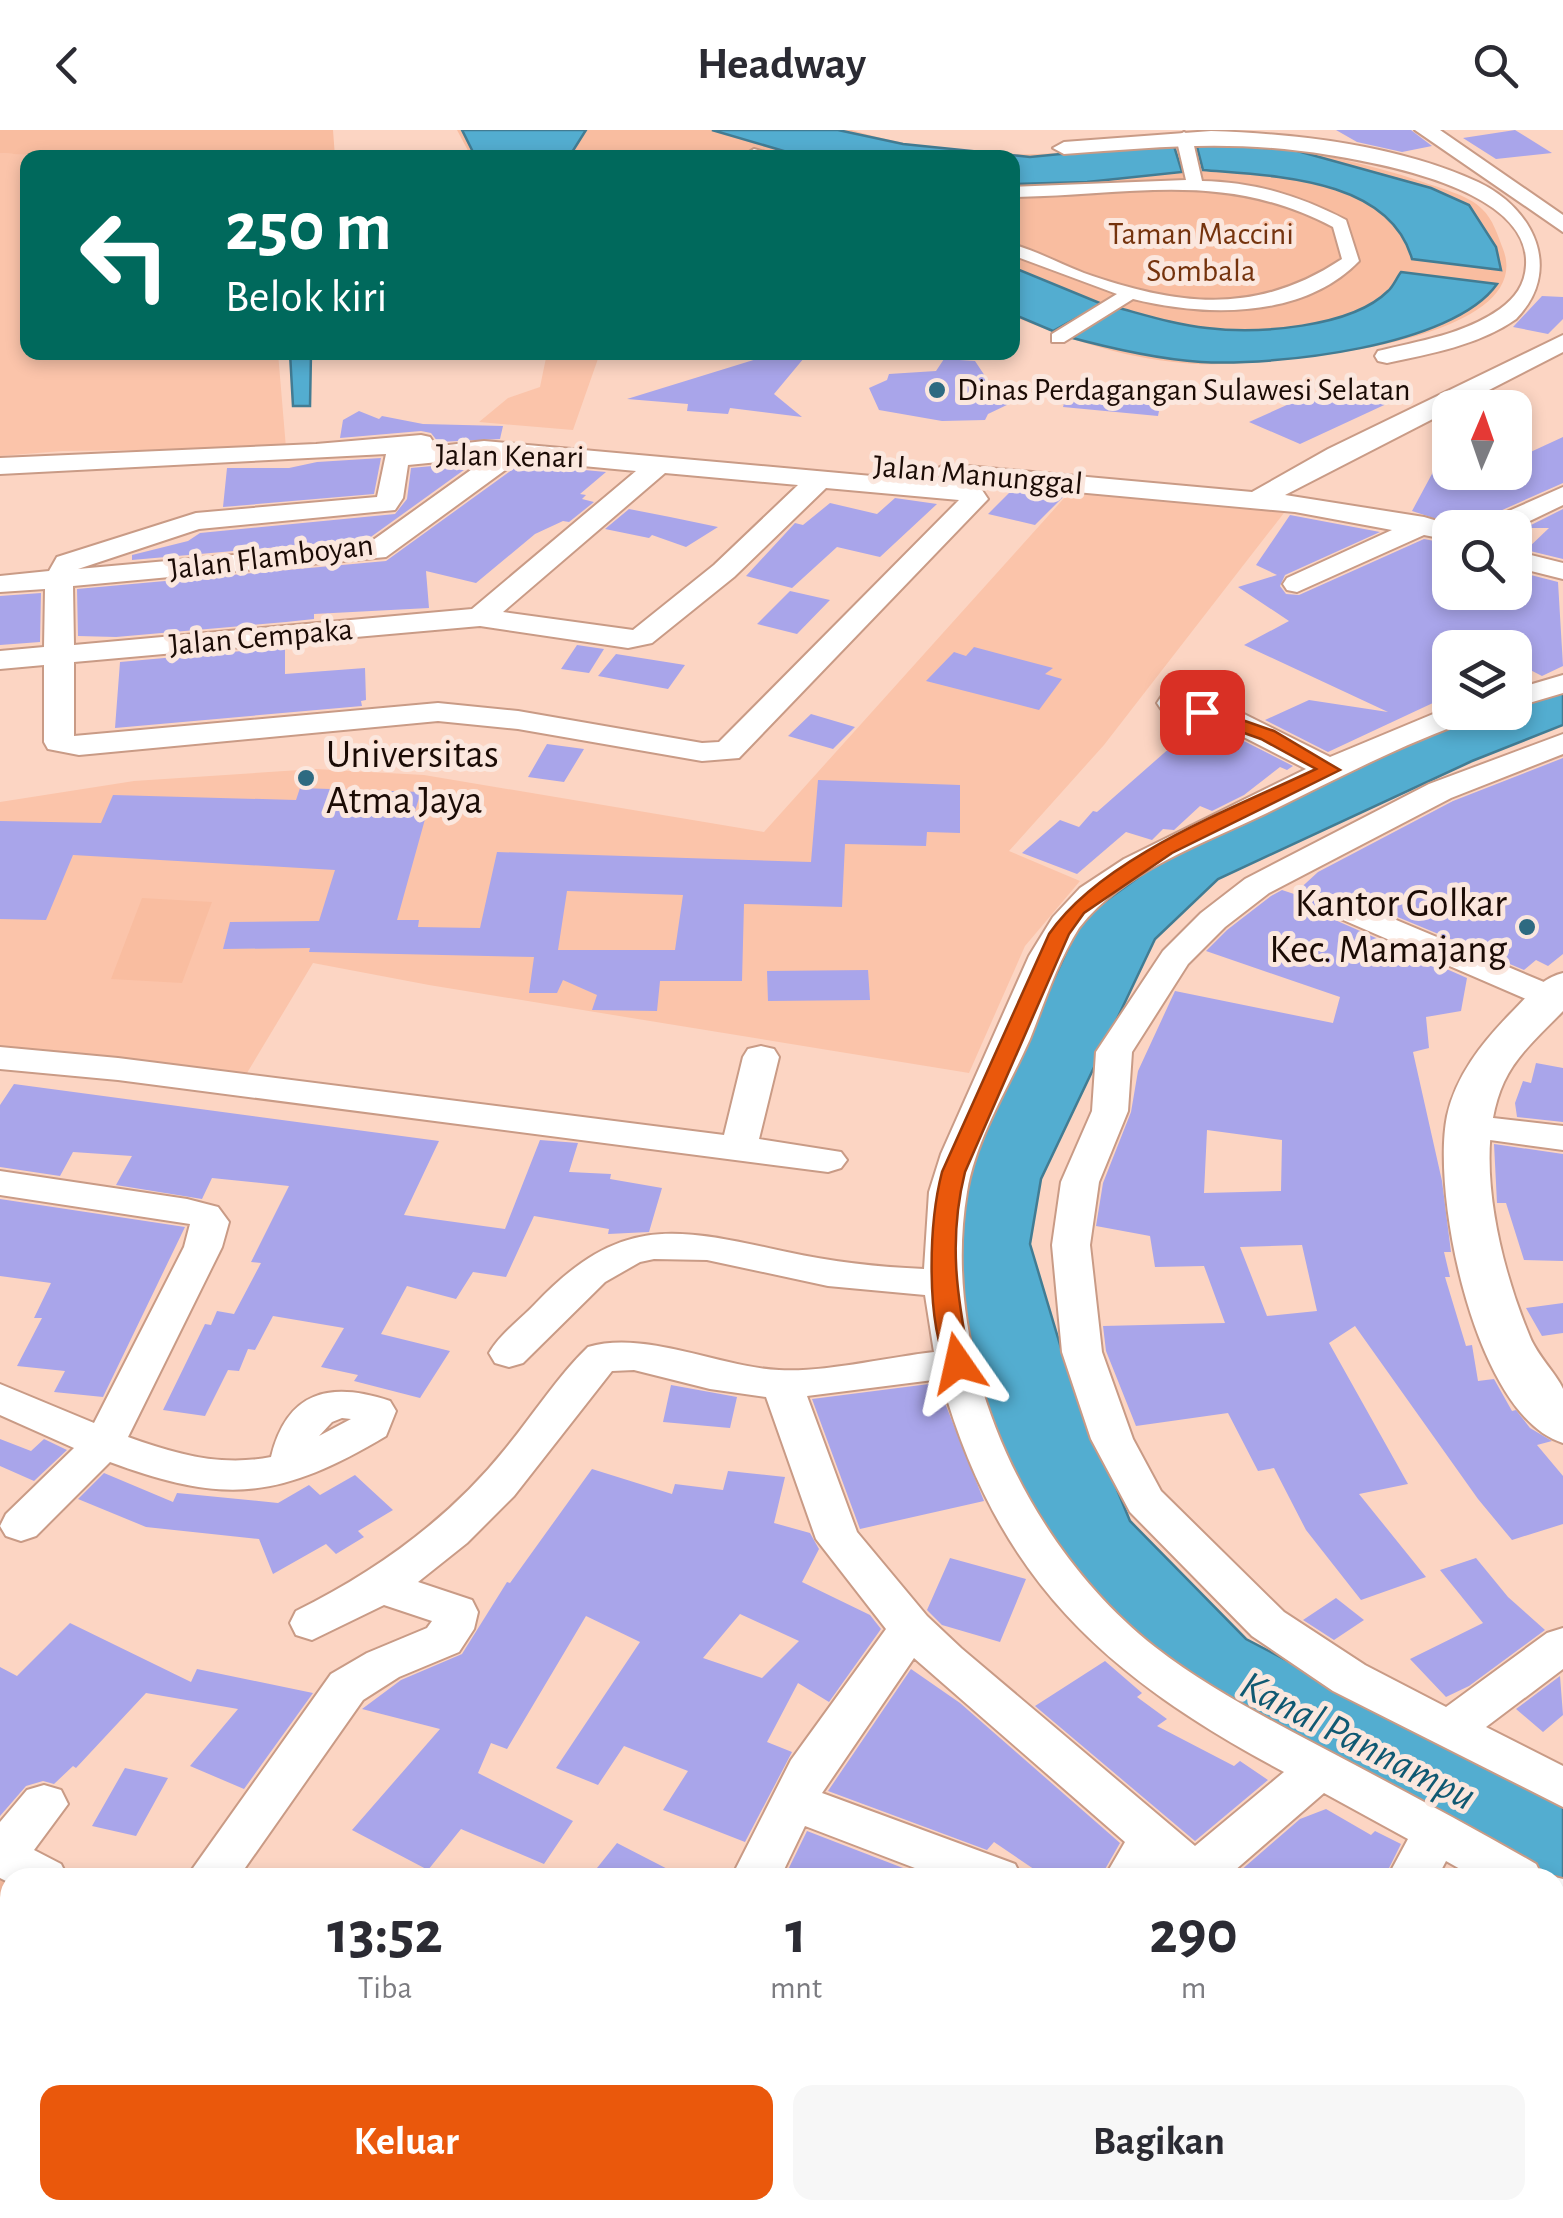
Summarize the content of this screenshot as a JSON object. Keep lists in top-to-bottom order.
{
  "streets": {
    "street": [
      "Jalan Kenari",
      "Jalan Manunggal",
      "Jalan Flamboyan",
      "Jalan Cempaka"
    ]
  },
  "crossings": [
    ["Jalan Kenari", "Jalan Manunggal"],
    ["Jalan Kenari", "Jalan Flamboyan"],
    ["Jalan Kenari", "Jalan Cempaka"],
    ["Jalan Manunggal", "Jalan Flamboyan"]
  ],
  "water": ["Kanal Pannampu"],
  "parks": ["Taman Maccini Sombala"],
  "places": ["Dinas Perdagangan Sulawesi Selatan", "Universitas Atma Jaya", "Kantor Golkar Kec. Mamajang"],
  "north": "top",
  "page": {
    "header": "Headway",
    "turn": ["250 m", "Belok kiri"],
    "eta": [
      "13:52",
      "Tiba",
      "1",
      "mnt",
      "290",
      "m"
    ],
    "buttons": ["Keluar", "Bagikan"]
  }
}
